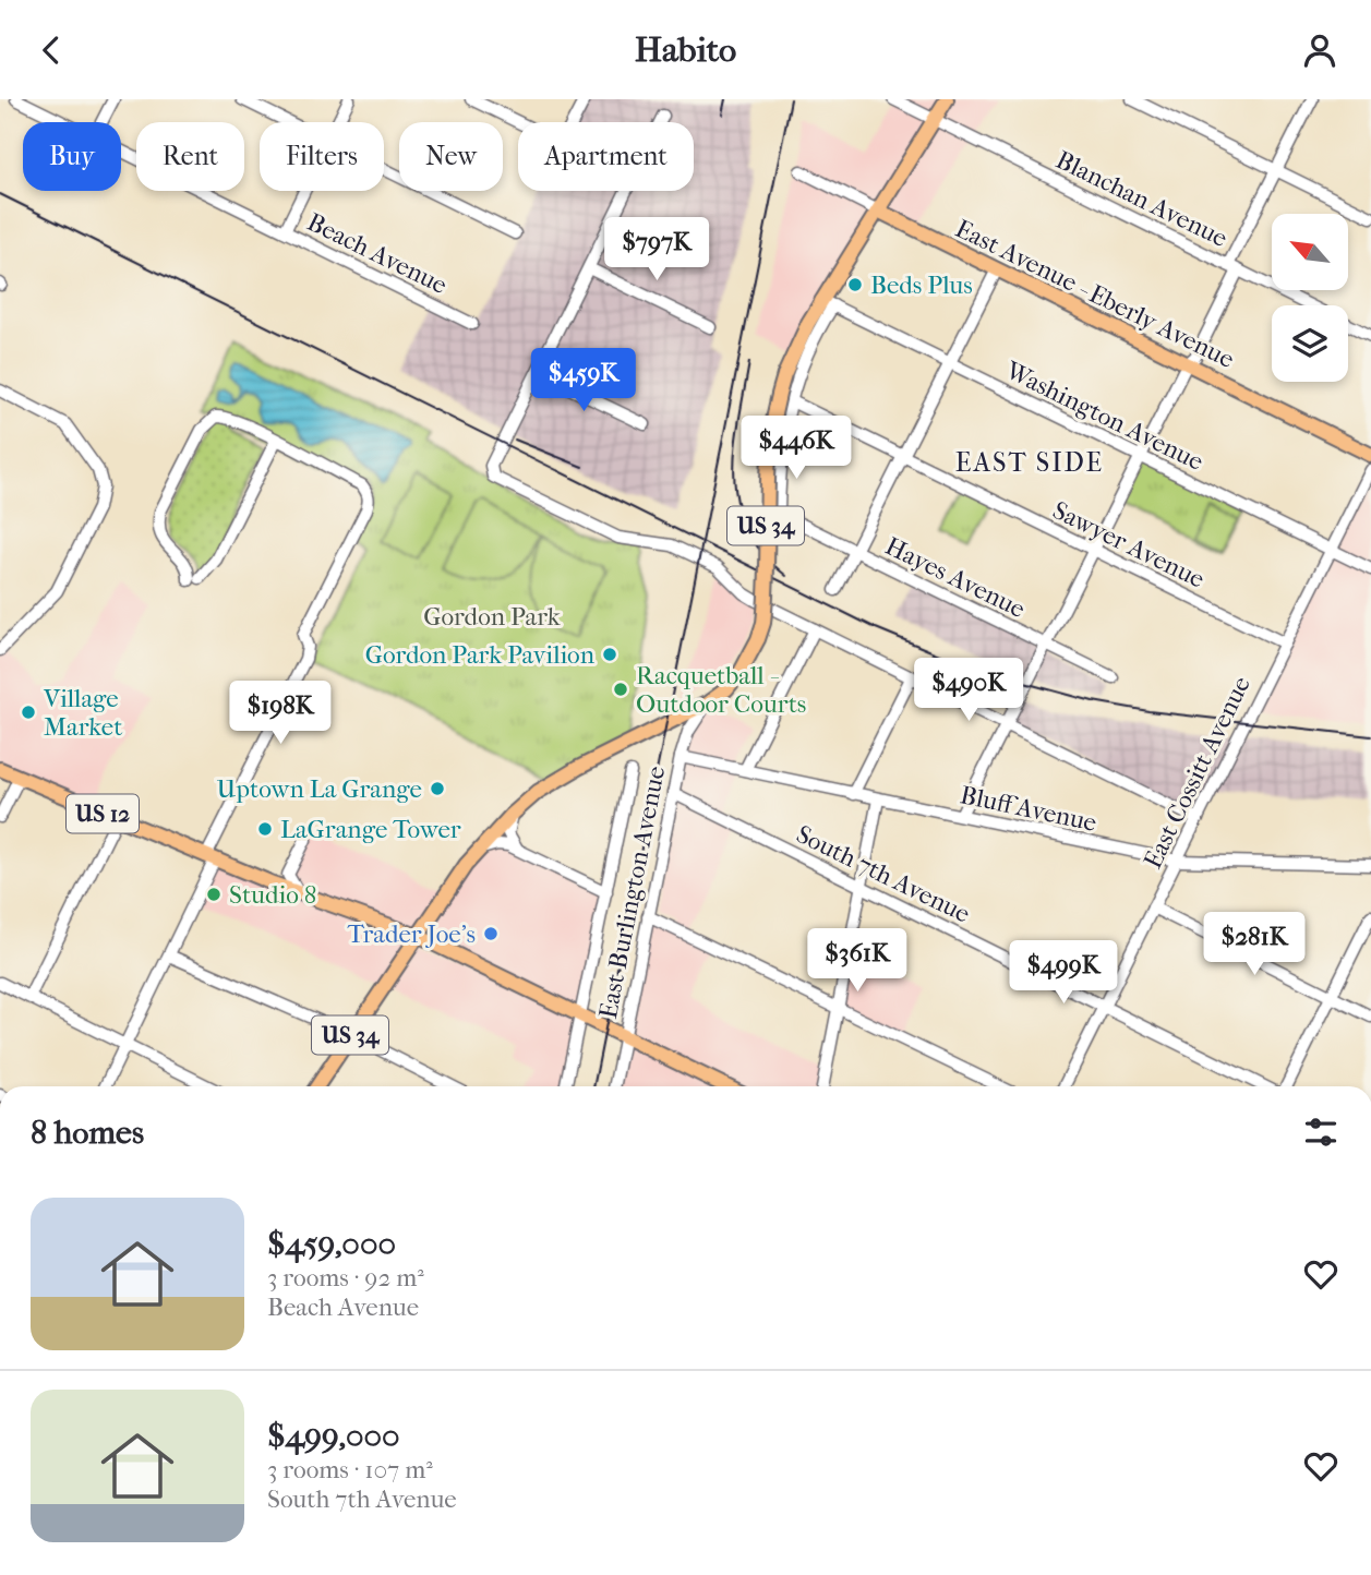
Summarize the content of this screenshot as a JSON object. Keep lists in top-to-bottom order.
{
  "streets": {
    "main road": ["East Avenue - Eberly Avenue", "US 34", "US 12"],
    "street": [
      "Blanchan Avenue",
      "Beach Avenue",
      "Washington Avenue",
      "Sawyer Avenue",
      "Hayes Avenue",
      "East Cossitt Avenue",
      "Bluff Avenue",
      "South 7th Avenue",
      "East Burlington Avenue"
    ]
  },
  "crossings": [
    ["Blanchan Avenue", "US 34"],
    ["East Avenue - Eberly Avenue", "US 34"],
    ["Washington Avenue", "US 34"],
    ["Washington Avenue", "East Cossitt Avenue"],
    ["US 34", "US 12"],
    ["US 34", "East Burlington Avenue"],
    ["Sawyer Avenue", "Hayes Avenue"],
    ["Sawyer Avenue", "East Cossitt Avenue"],
    ["East Cossitt Avenue", "Bluff Avenue"],
    ["East Cossitt Avenue", "South 7th Avenue"],
    ["Bluff Avenue", "East Burlington Avenue"],
    ["US 12", "East Burlington Avenue"],
    ["South 7th Avenue", "East Burlington Avenue"]
  ],
  "districts": ["EAST SIDE"],
  "parks": ["Gordon Park"],
  "places": [
    "Beds Plus",
    "Gordon Park Pavilion",
    "Racquetball - Outdoor Courts",
    "Village Market",
    "Uptown La Grange",
    "LaGrange Tower",
    "Studio 8",
    "Trader Joe's"
  ],
  "north": "top left",
  "page": {
    "header": "Habito",
    "chip": [
      "Buy",
      "Rent",
      "Filters",
      "New",
      "Apartment"
    ],
    "price": [
      "$797K",
      "$459K",
      "$446K",
      "$490K",
      "$198K",
      "$281K",
      "$361K",
      "$499K"
    ],
    "heading": "8 homes",
    "list": [
      {
        "name": "$459,000",
        "note": "3 rooms · 92 m² · Beach Avenue"
      },
      {
        "name": "$499,000",
        "note": "3 rooms · 107 m² · South 7th Avenue"
      }
    ]
  }
}
